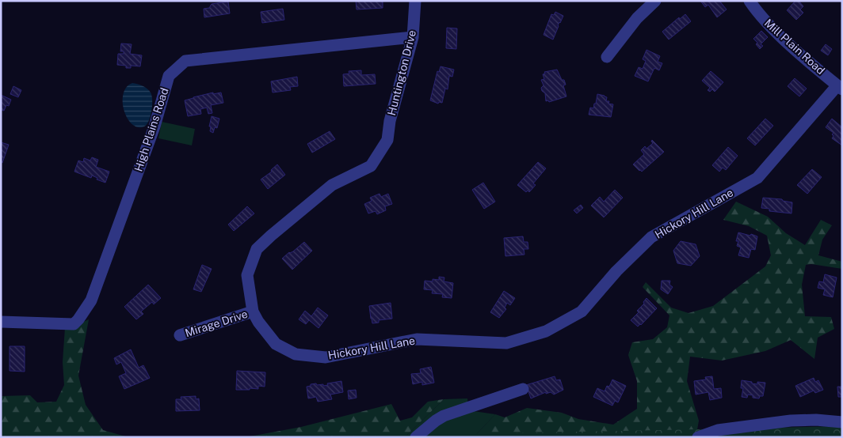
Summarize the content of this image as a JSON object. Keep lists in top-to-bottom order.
{
  "streets": {
    "street": [
      "Mill Plain Road",
      "Huntington Drive",
      "High Plains Road",
      "Hickory Hill Lane",
      "Mirage Drive"
    ]
  },
  "crossings": [
    ["Mill Plain Road", "Hickory Hill Lane"],
    ["Huntington Drive", "High Plains Road"],
    ["Huntington Drive", "Hickory Hill Lane"],
    ["Hickory Hill Lane", "Mirage Drive"]
  ]
}
